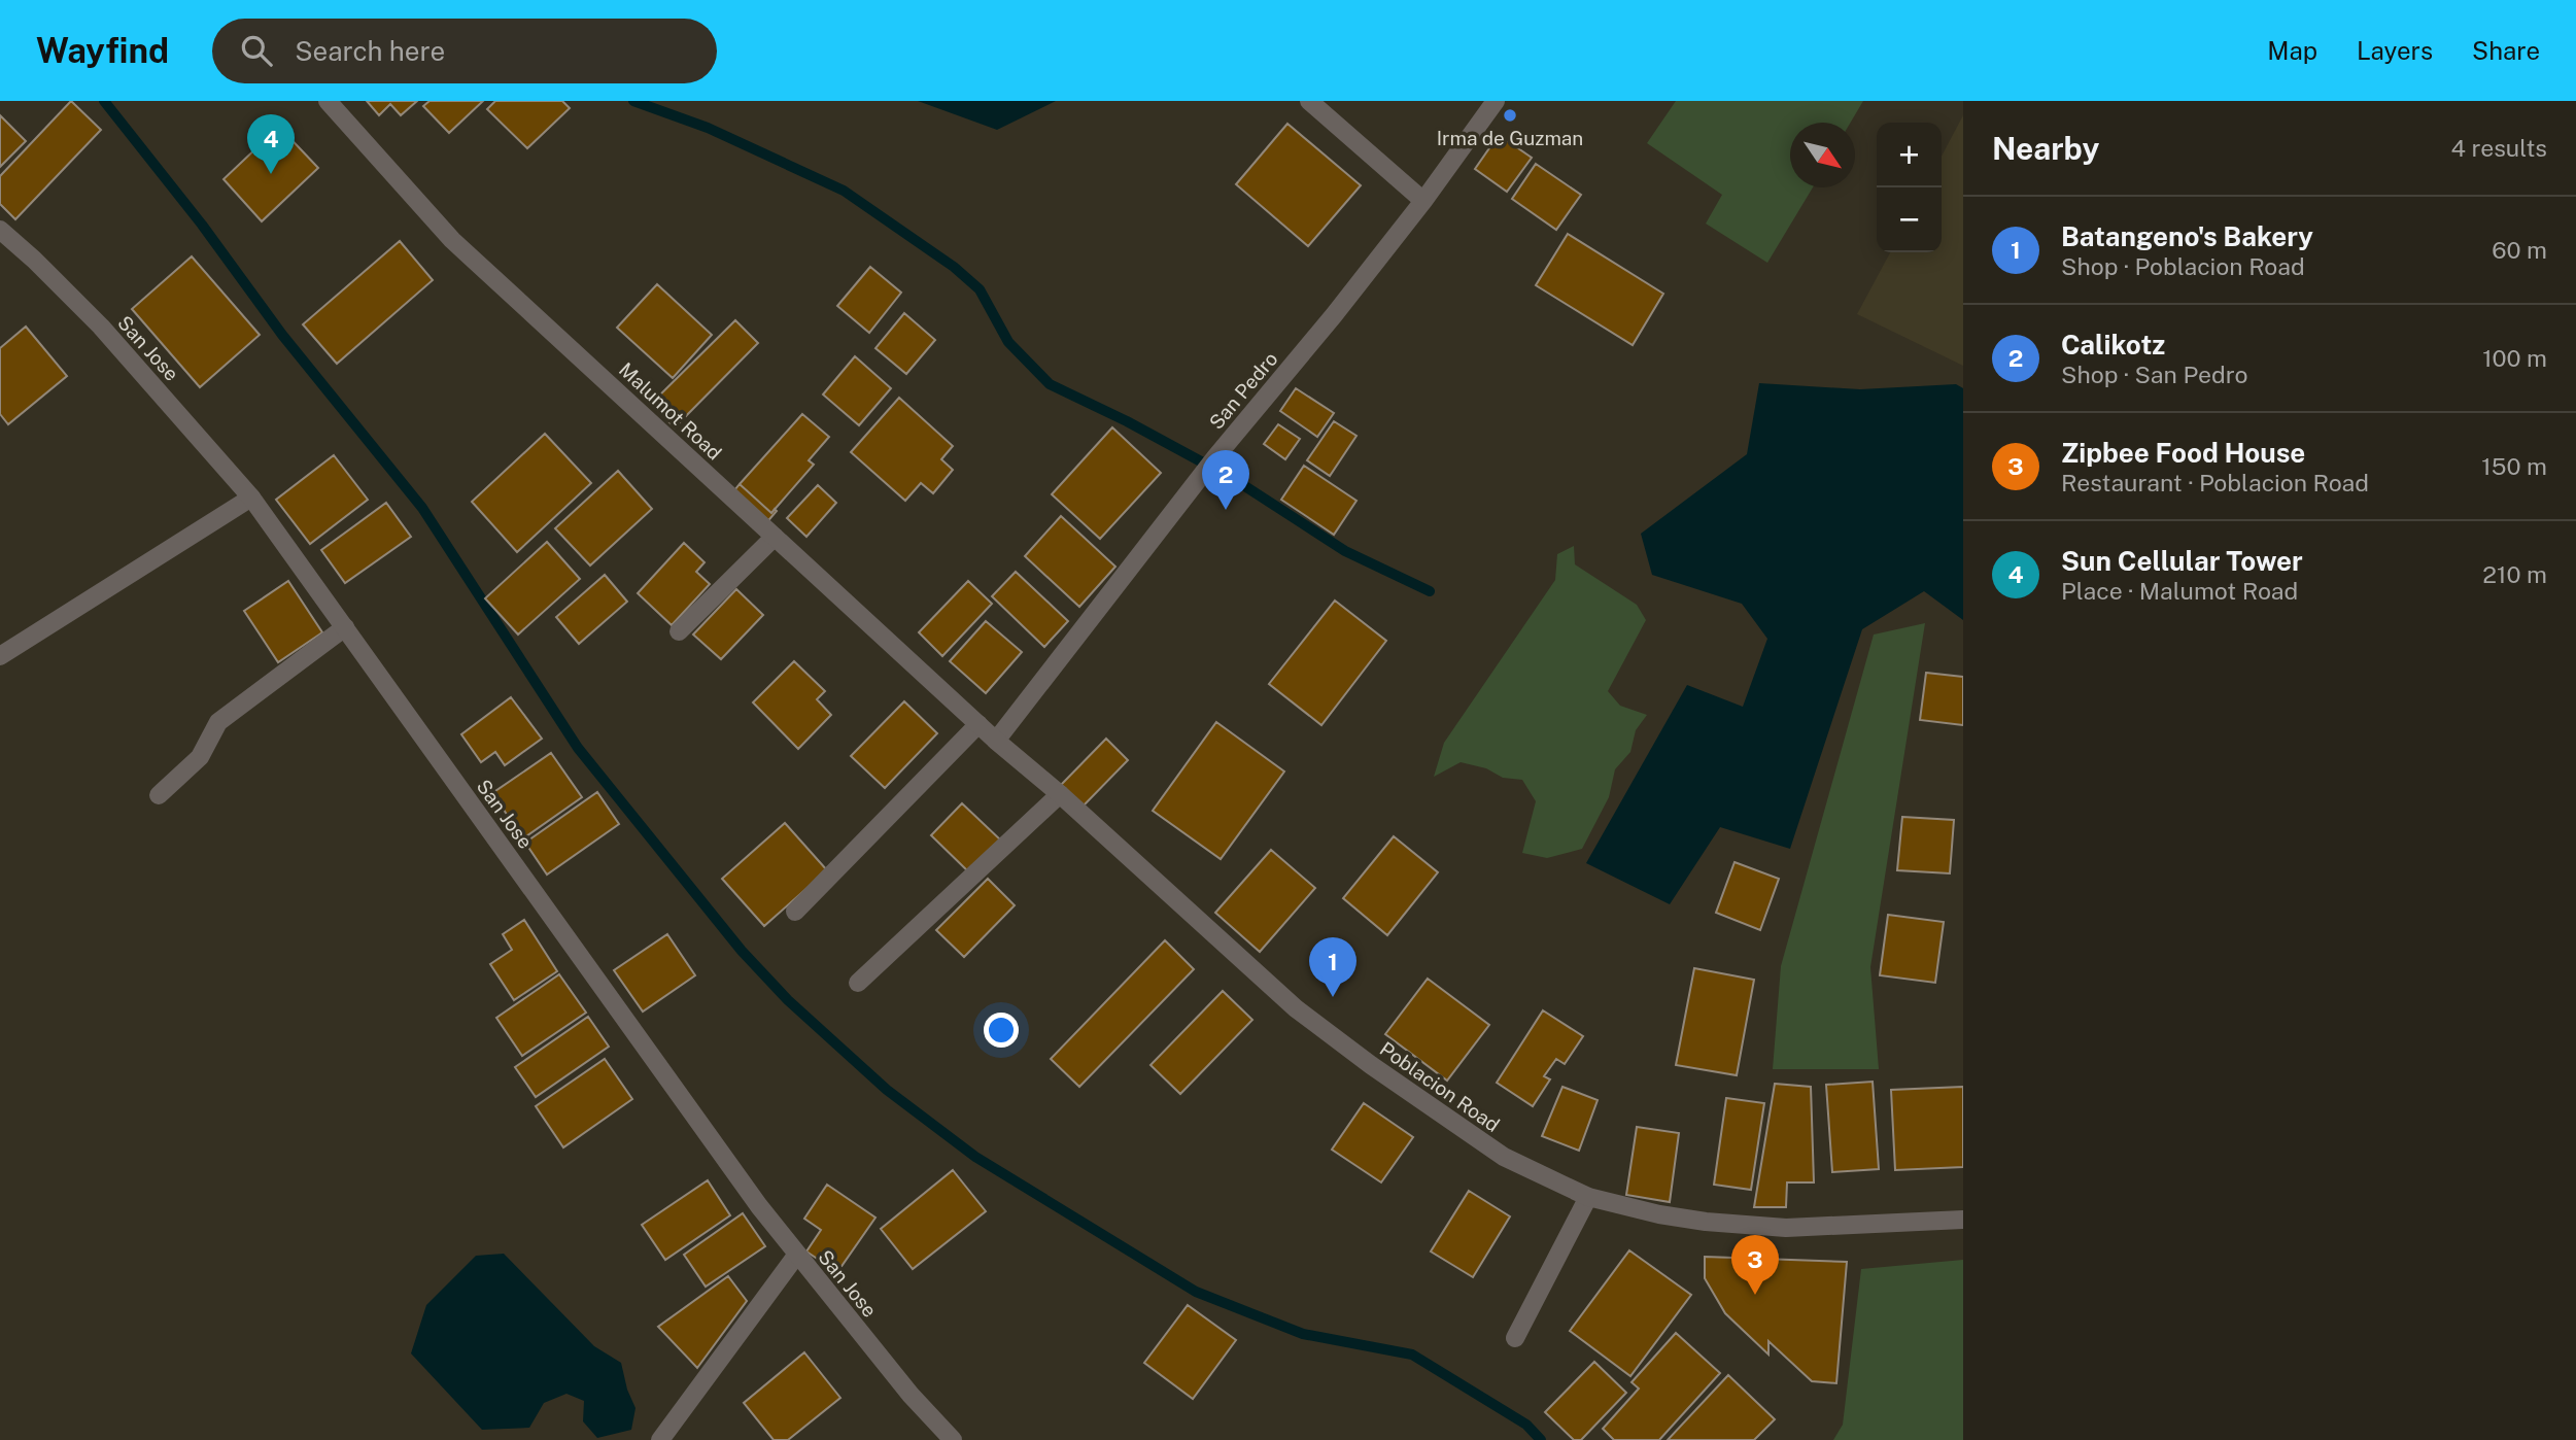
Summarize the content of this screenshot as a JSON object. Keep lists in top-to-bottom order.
{
  "streets": {
    "street": [
      "San Jose",
      "San Pedro",
      "Malumot Road",
      "Poblacion Road"
    ]
  },
  "crossings": [
    ["San Pedro", "Malumot Road"],
    ["San Pedro", "Poblacion Road"],
    ["Malumot Road", "Poblacion Road"]
  ],
  "places": ["Irma de Guzman"],
  "north": "bottom right",
  "page": {
    "header": "Wayfind",
    "search": "Search here",
    "nav": ["Map", "Layers", "Share"],
    "heading": ["Nearby", "4 results"],
    "pins": [
      "4",
      "2",
      "1",
      "3"
    ],
    "map_buttons": ["+", "−"],
    "list": [
      {
        "mark": "1",
        "name": "Batangeno's Bakery",
        "note": "Shop · Poblacion Road",
        "value": "60 m"
      },
      {
        "mark": "2",
        "name": "Calikotz",
        "note": "Shop · San Pedro",
        "value": "100 m"
      },
      {
        "mark": "3",
        "name": "Zipbee Food House",
        "note": "Restaurant · Poblacion Road",
        "value": "150 m"
      },
      {
        "mark": "4",
        "name": "Sun Cellular Tower",
        "note": "Place · Malumot Road",
        "value": "210 m"
      }
    ]
  }
}
